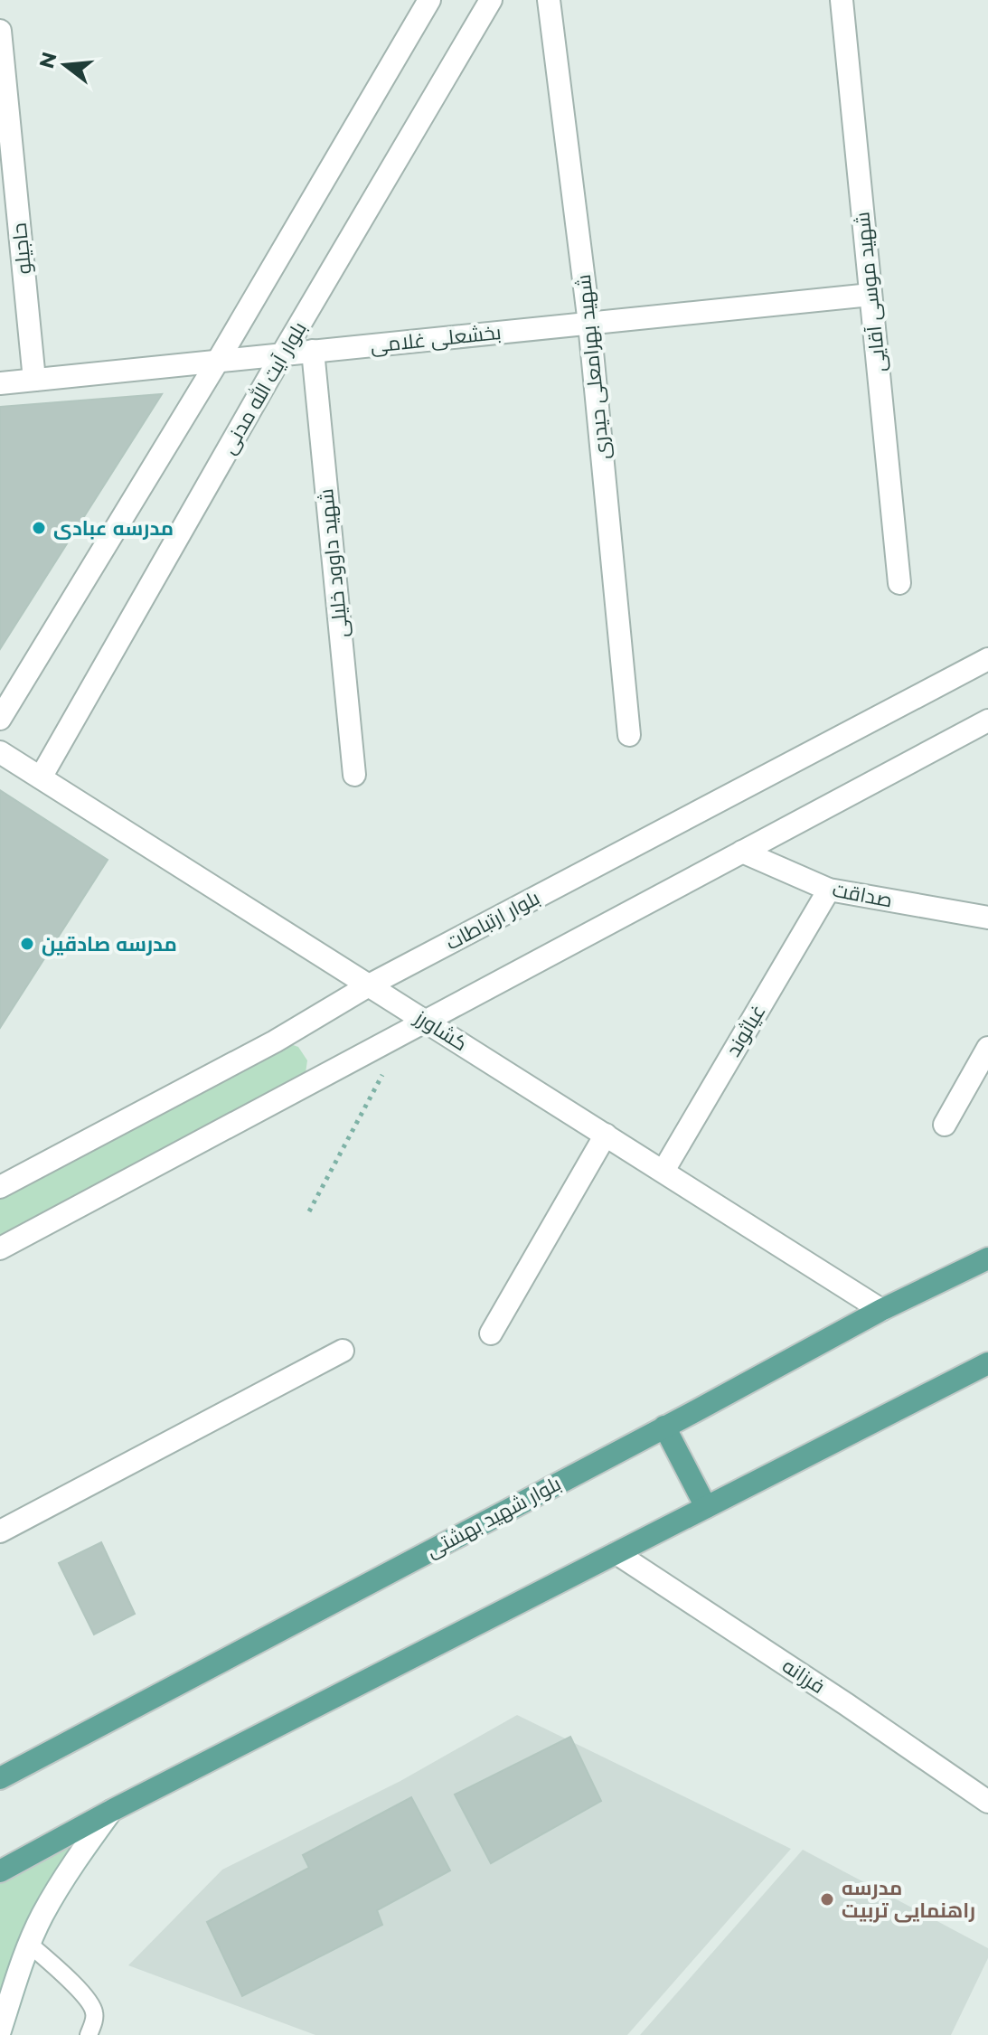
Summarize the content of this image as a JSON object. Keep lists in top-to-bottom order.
{
  "streets": {
    "main road": ["بلوار شهید بهشتی"],
    "street": [
      "حاجیلو",
      "شهید موسی آقایی",
      "بخشعلی غلامی",
      "شهید بهرامعلی حیدری",
      "بلوار آیت الله مدنی",
      "شهید داوود خلیلی",
      "صداقت",
      "بلوار ارتباطات",
      "کشاورز",
      "غیاثوند",
      "فرزانه"
    ]
  },
  "crossings": [
    ["حاجیلو", "بخشعلی غلامی"],
    ["شهید موسی آقایی", "بخشعلی غلامی"],
    ["بخشعلی غلامی", "شهید بهرامعلی حیدری"],
    ["بخشعلی غلامی", "بلوار آیت الله مدنی"],
    ["بخشعلی غلامی", "شهید داوود خلیلی"],
    ["بلوار آیت الله مدنی", "کشاورز"],
    ["صداقت", "غیاثوند"],
    ["بلوار ارتباطات", "کشاورز"],
    ["کشاورز", "غیاثوند"],
    ["کشاورز", "بلوار شهید بهشتی"]
  ],
  "places": ["مدرسه عبادی", "مدرسه صادقین", "مدرسه راهنمایی تربیت"],
  "north": "left"
}
